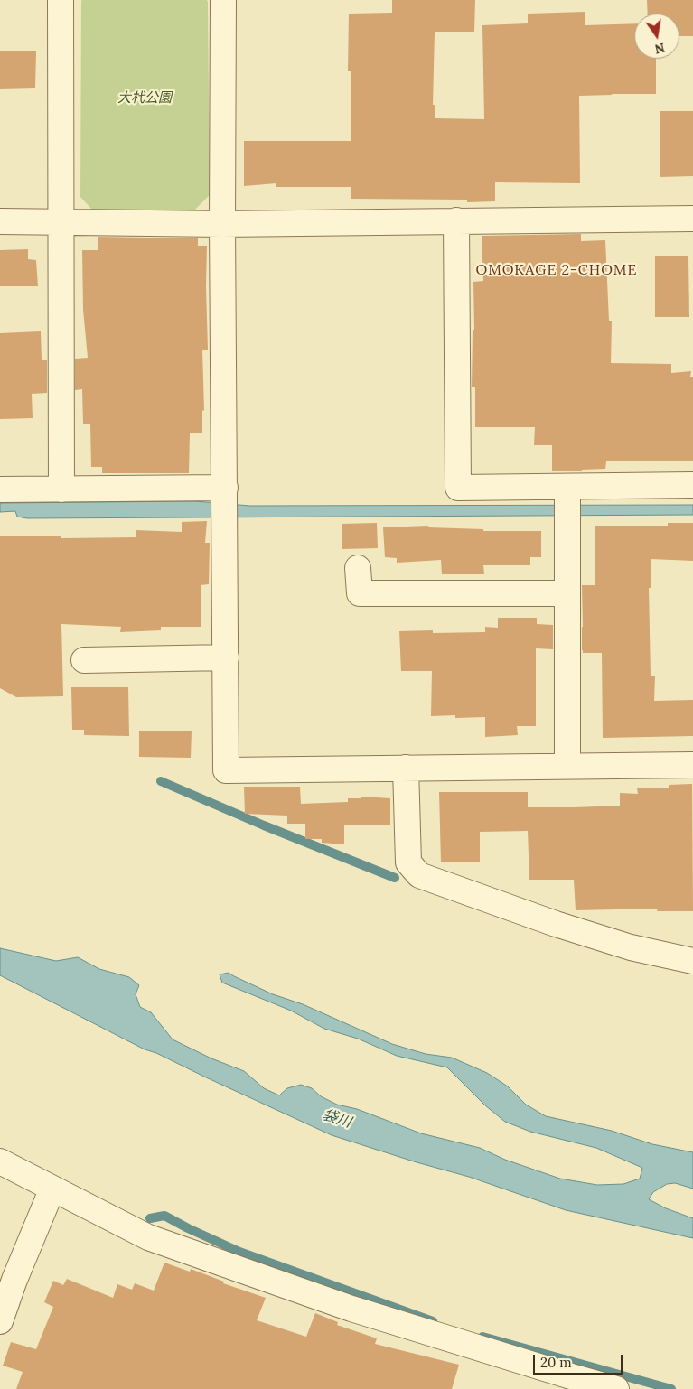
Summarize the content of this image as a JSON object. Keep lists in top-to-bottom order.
{
  "districts": ["OMOKAGE 2-CHOME"],
  "water": ["袋川"],
  "parks": ["大杙公園"],
  "scale_bar": "20 m",
  "north": "bottom"
}
